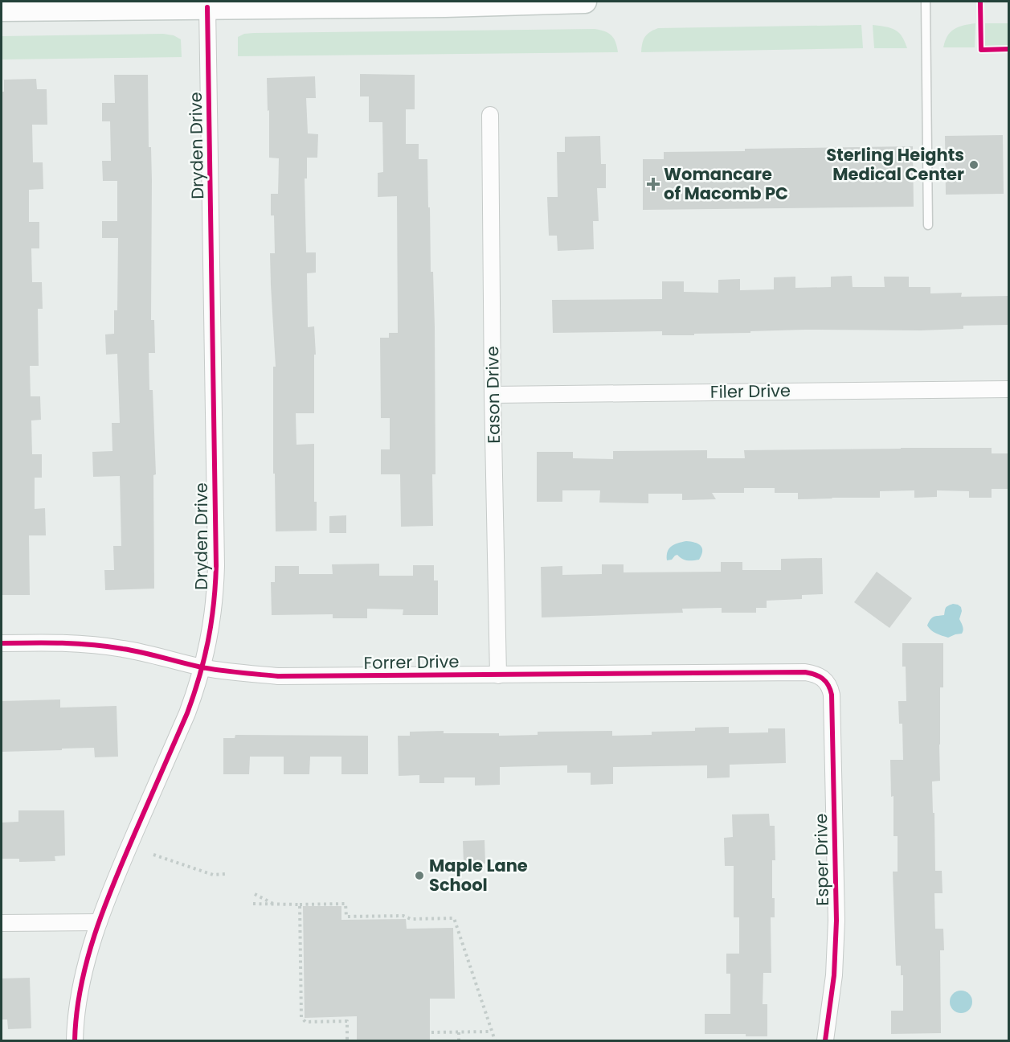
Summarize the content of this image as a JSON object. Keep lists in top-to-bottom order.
{
  "streets": {
    "street": [
      "Dryden Drive",
      "Filer Drive",
      "Eason Drive",
      "Forrer Drive",
      "Esper Drive"
    ]
  },
  "crossings": [
    ["Dryden Drive", "Forrer Drive"],
    ["Filer Drive", "Eason Drive"],
    ["Eason Drive", "Forrer Drive"],
    ["Forrer Drive", "Esper Drive"]
  ],
  "places": {
    "other": ["Sterling Heights Medical Center", "Maple Lane School"],
    "health": ["Womancare of Macomb PC"]
  }
}
